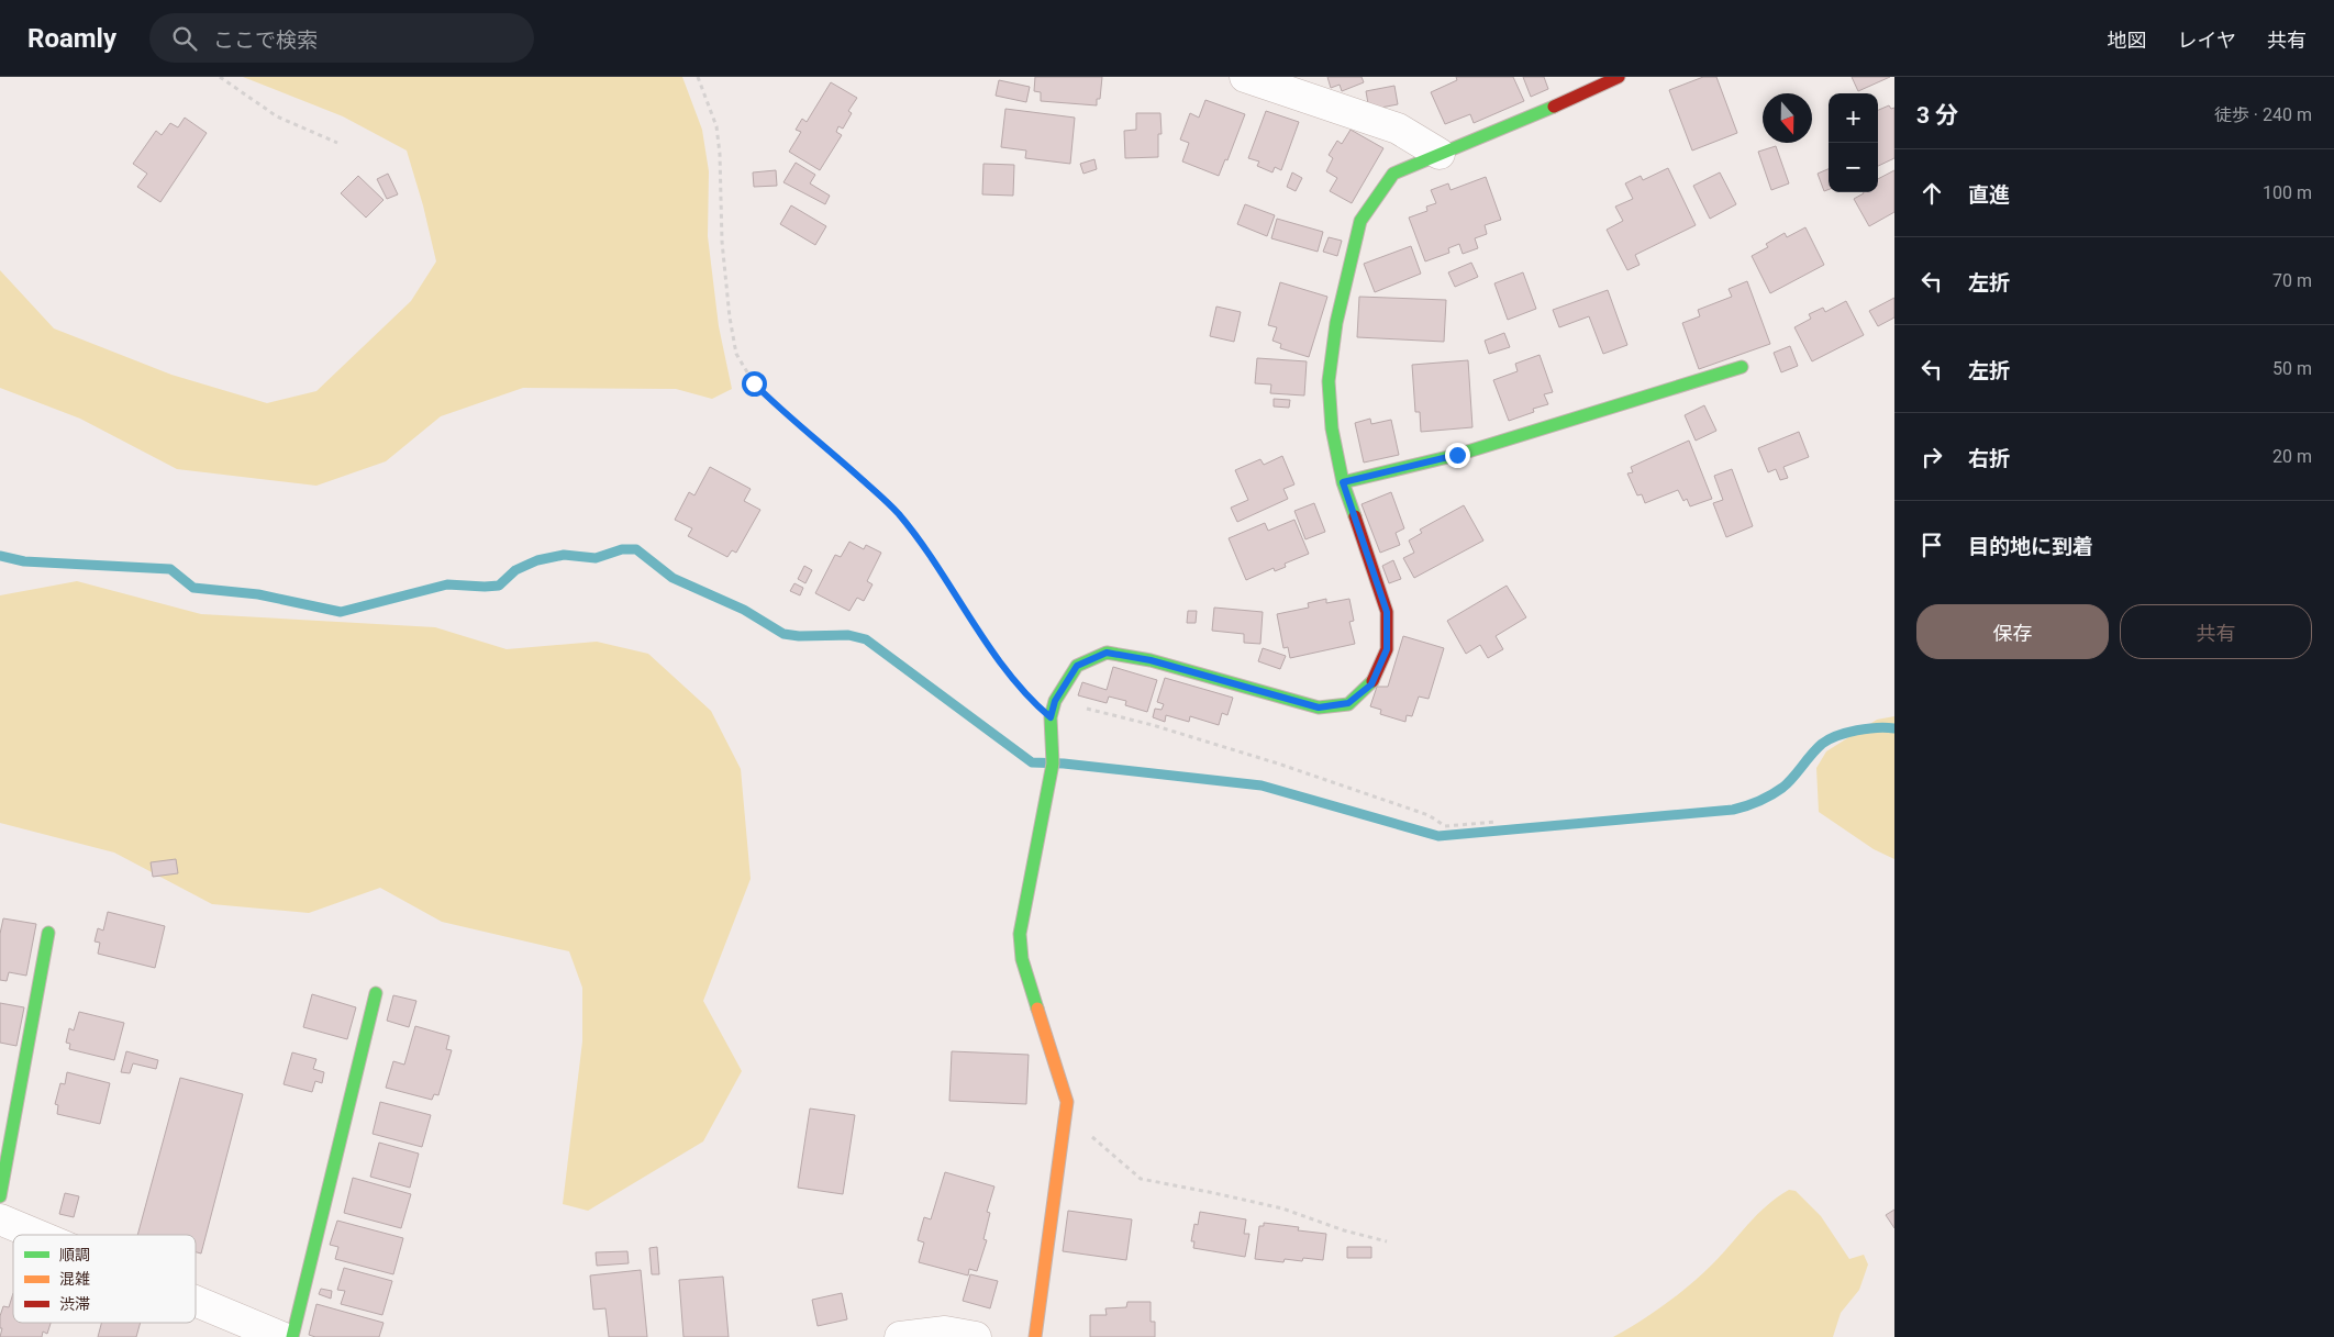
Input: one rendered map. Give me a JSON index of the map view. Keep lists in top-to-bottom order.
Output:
{
  "legend": ["順調", "混雑", "渋滞"],
  "north": "bottom",
  "page": {
    "header": "Roamly",
    "search": "ここで検索",
    "nav": ["地図", "レイヤ", "共有"],
    "heading": ["3 分", "徒歩 · 240 m"],
    "map_buttons": ["+", "−"],
    "list": [
      ["直進", "100 m"],
      ["左折", "70 m"],
      ["左折", "50 m"],
      ["右折", "20 m"],
      "目的地に到着"
    ],
    "buttons": ["保存", "共有"]
  }
}
